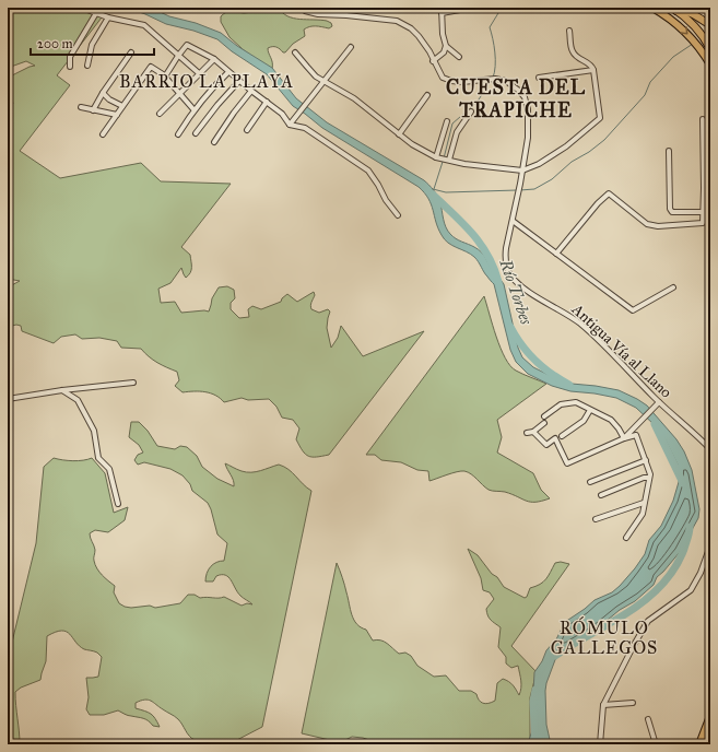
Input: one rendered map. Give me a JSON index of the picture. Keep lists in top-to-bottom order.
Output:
{
  "streets": {
    "street": ["Antigua Vía al Llano"]
  },
  "districts": ["BARRIO LA PLAYA", "CUESTA DEL TRAPICHE", "RÓMULO GALLEGOS"],
  "water": ["Río Torbes"],
  "scale_bar": "200 m"
}
